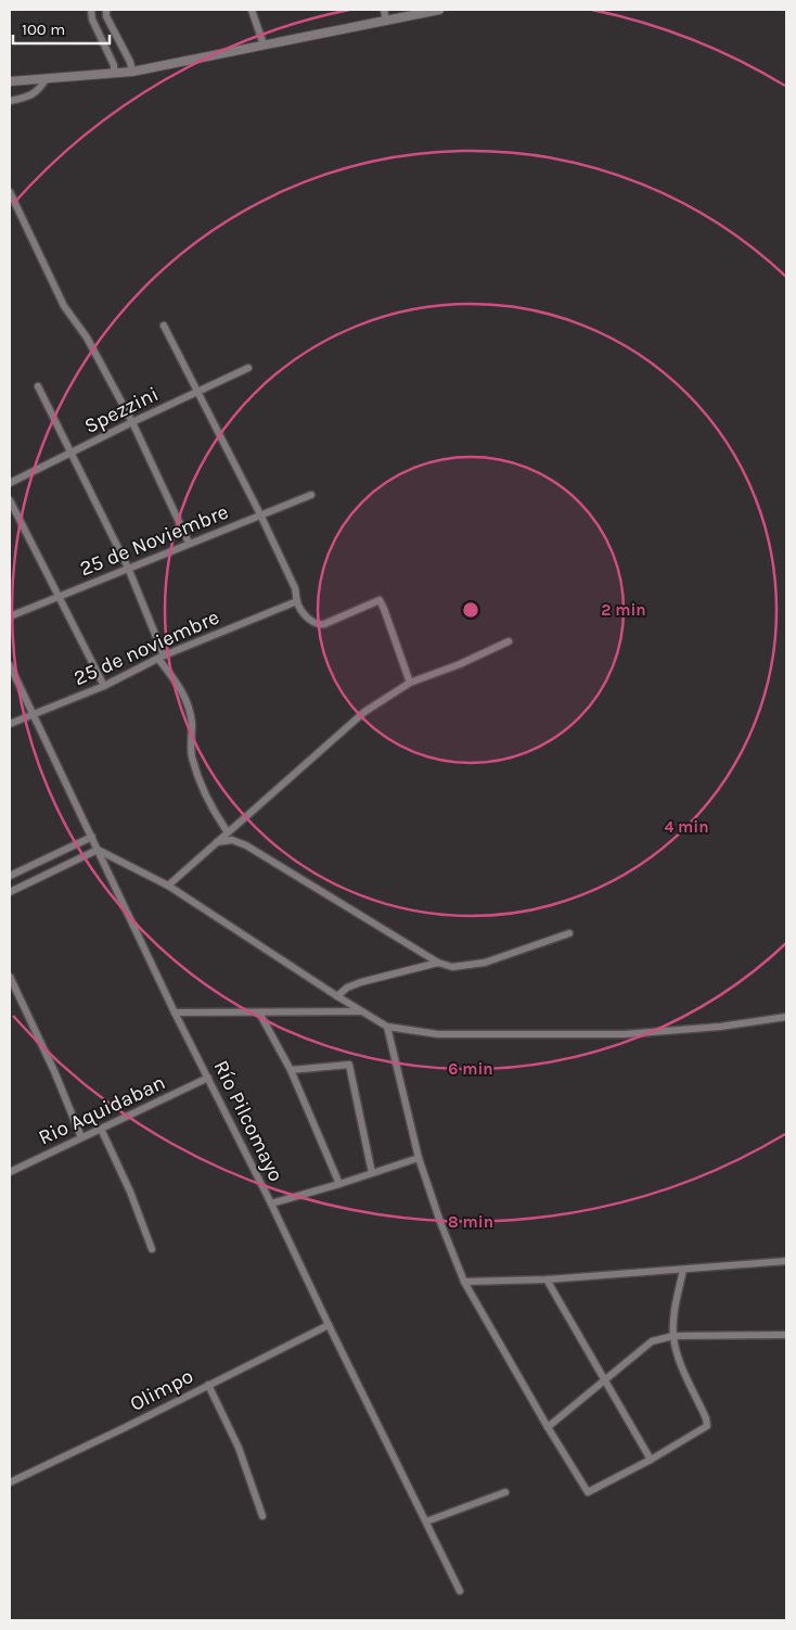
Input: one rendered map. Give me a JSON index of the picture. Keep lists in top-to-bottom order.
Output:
{
  "streets": {
    "street": [
      "Spezzini",
      "25 de Noviembre",
      "25 de noviembre",
      "Rio Aquidaban",
      "Río Pilcomayo",
      "Olimpo"
    ]
  },
  "crossings": [
    ["25 de noviembre", "Río Pilcomayo"],
    ["Rio Aquidaban", "Río Pilcomayo"],
    ["Río Pilcomayo", "Olimpo"]
  ],
  "scale_bar": "100 m",
  "rings": [
    "2 min",
    "4 min",
    "6 min",
    "8 min"
  ]
}
